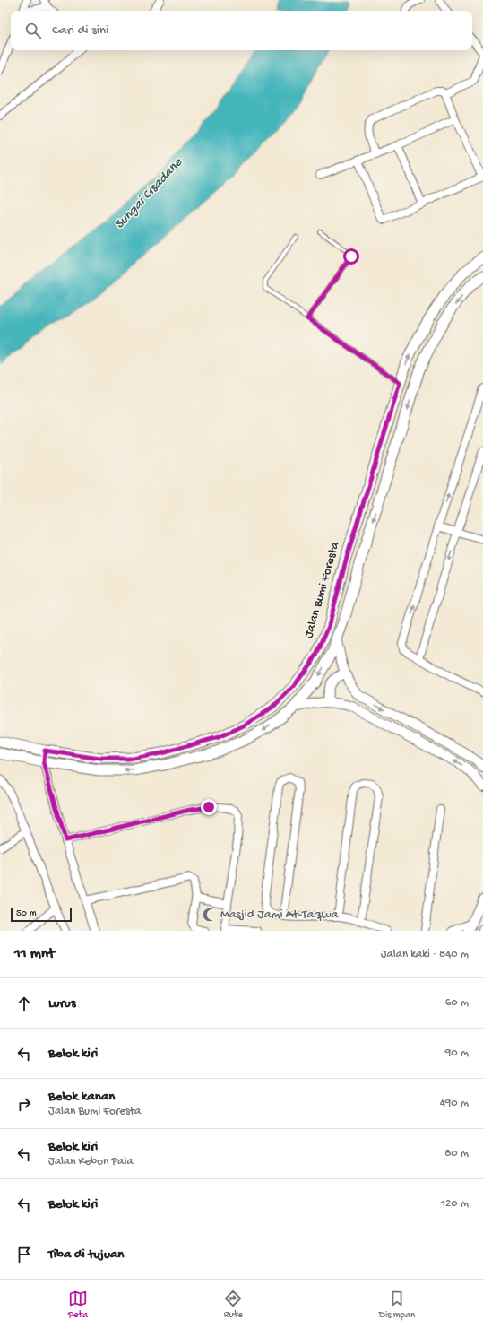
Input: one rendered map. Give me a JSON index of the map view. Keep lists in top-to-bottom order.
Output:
{
  "streets": {
    "main road": ["Jalan Bumi Foresta"]
  },
  "water": ["Sungai Cisadane"],
  "places": {
    "mosque": ["Masjid Jami At-Taqwa"]
  },
  "scale_bar": "50 m",
  "page": {
    "search": "Cari di sini",
    "scale": "50 m",
    "heading": ["11 mnt", "Jalan kaki · 840 m"],
    "list": [
      ["Lurus", "60 m"],
      ["Belok kiri", "90 m"],
      ["Belok kanan", "Jalan Bumi Foresta", "490 m"],
      ["Belok kiri", "Jalan Kebon Pala", "80 m"],
      ["Belok kiri", "120 m"],
      "Tiba di tujuan"
    ],
    "nav": ["Peta", "Rute", "Disimpan"]
  }
}
